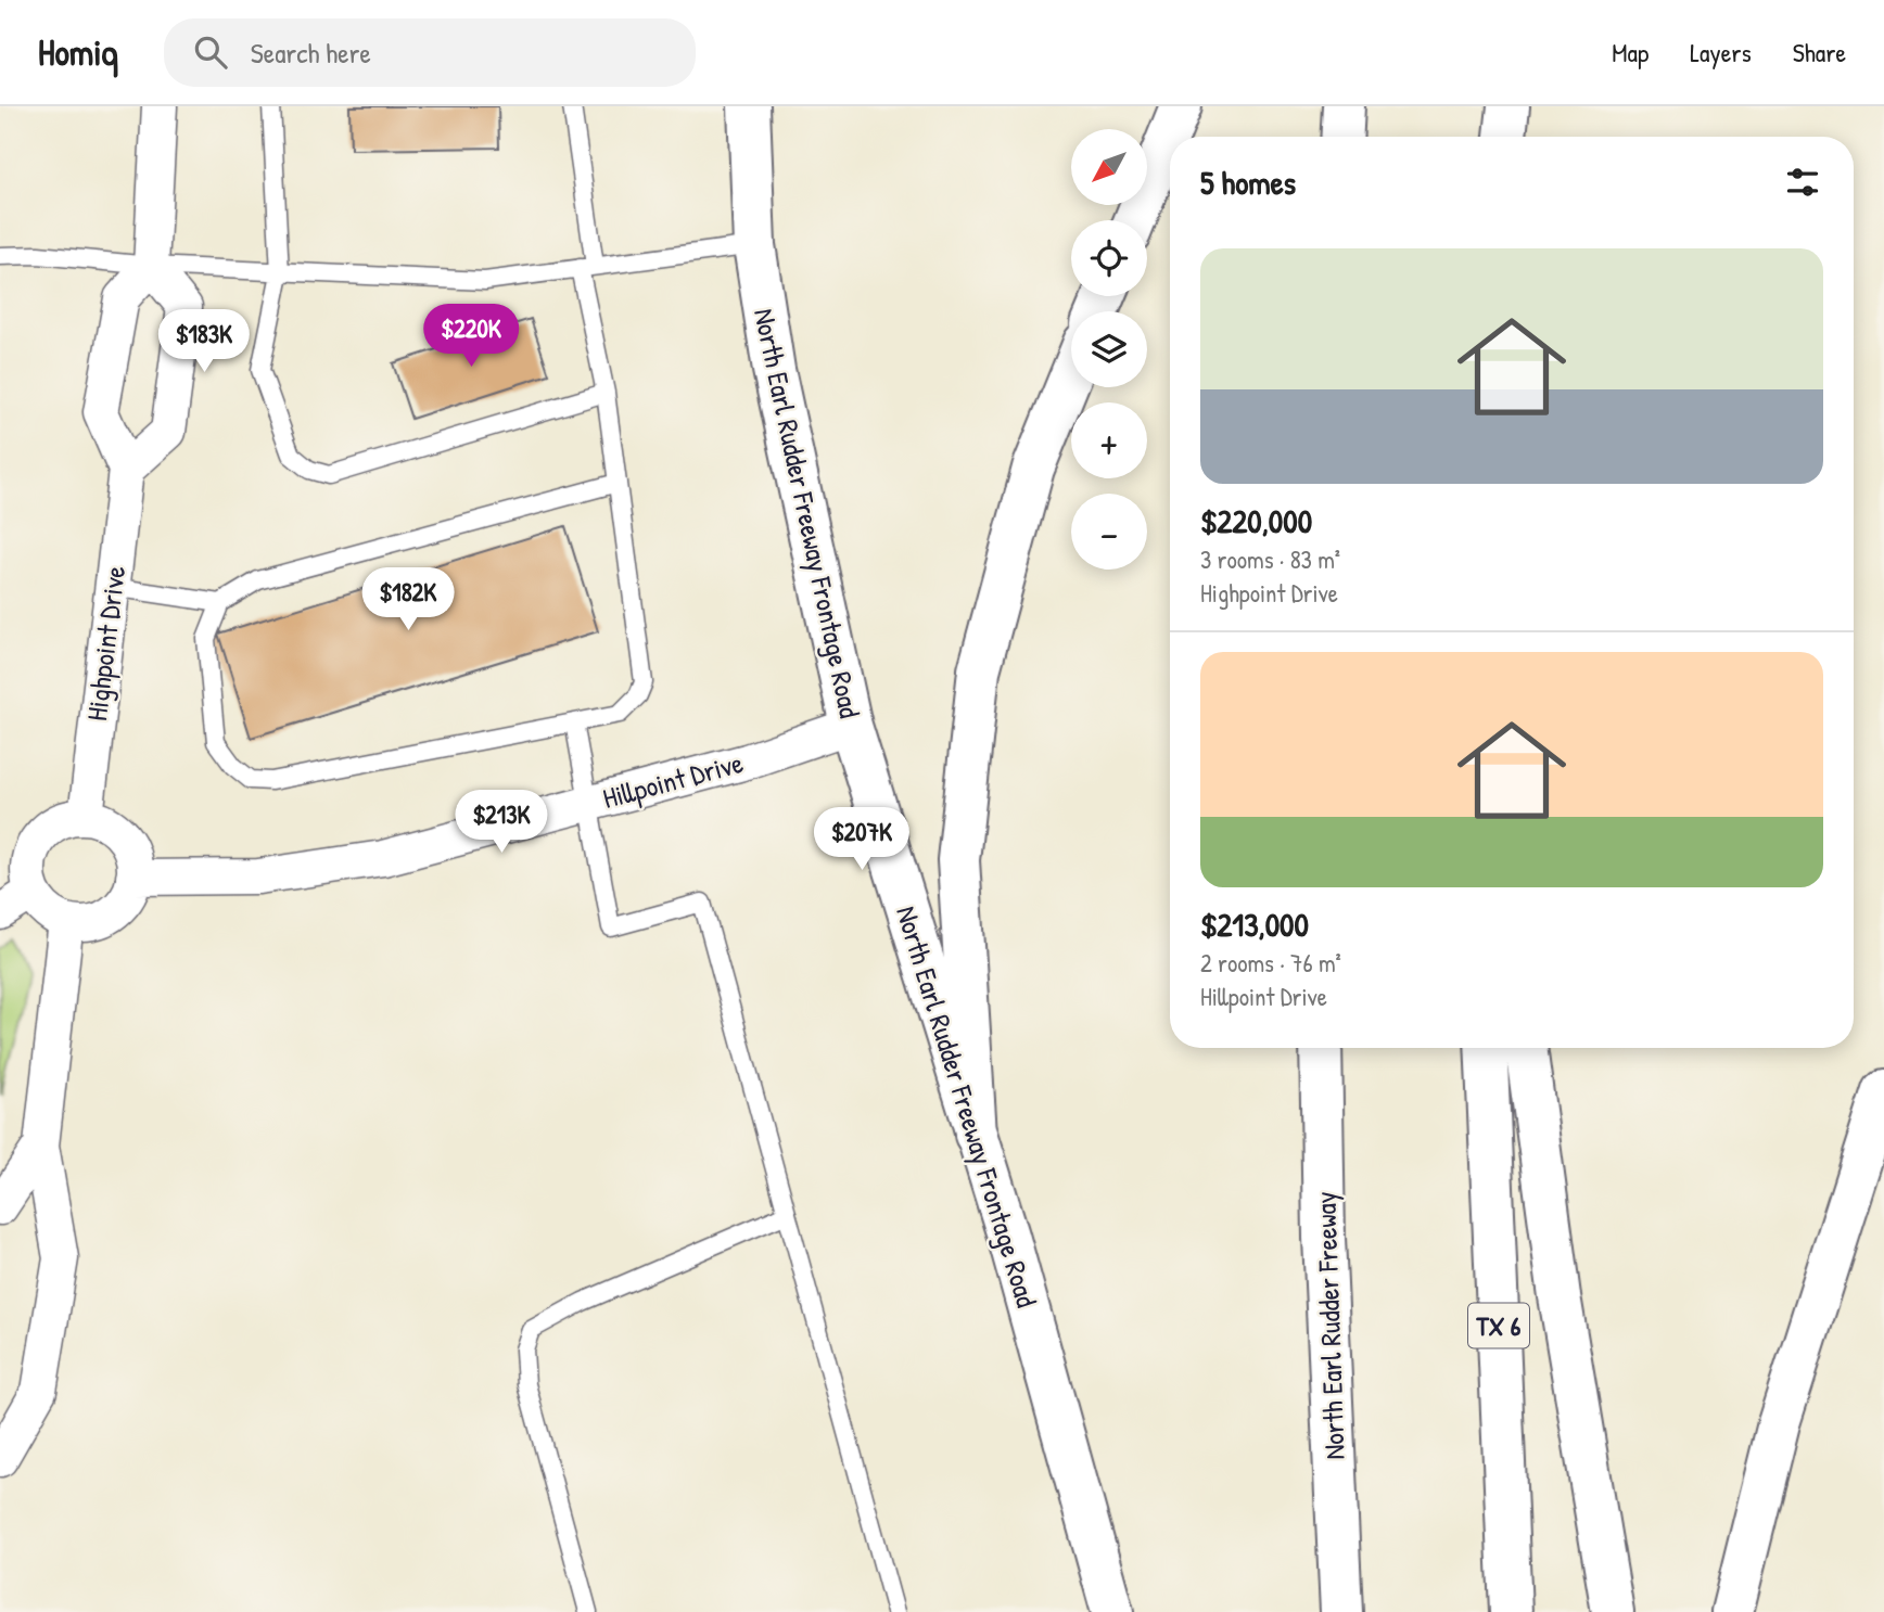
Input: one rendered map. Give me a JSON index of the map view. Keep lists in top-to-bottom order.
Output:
{
  "streets": {
    "main road": ["North Earl Rudder Freeway Frontage Road", "North Earl Rudder Freeway", "TX 6"],
    "street": ["Highpoint Drive", "Hillpoint Drive"]
  },
  "crossings": [
    ["North Earl Rudder Freeway Frontage Road", "Hillpoint Drive"],
    ["Highpoint Drive", "Hillpoint Drive"]
  ],
  "north": "bottom left",
  "page": {
    "header": "Homiq",
    "search": "Search here",
    "nav": ["Map", "Layers", "Share"],
    "map_buttons": ["+", "−"],
    "heading": "5 homes",
    "list": [
      {
        "name": "$220,000",
        "note": "3 rooms · 83 m² · Highpoint Drive"
      },
      {
        "name": "$213,000",
        "note": "2 rooms · 76 m² · Hillpoint Drive"
      }
    ],
    "price": [
      "$220K",
      "$183K",
      "$182K",
      "$213K",
      "$207K"
    ]
  }
}
